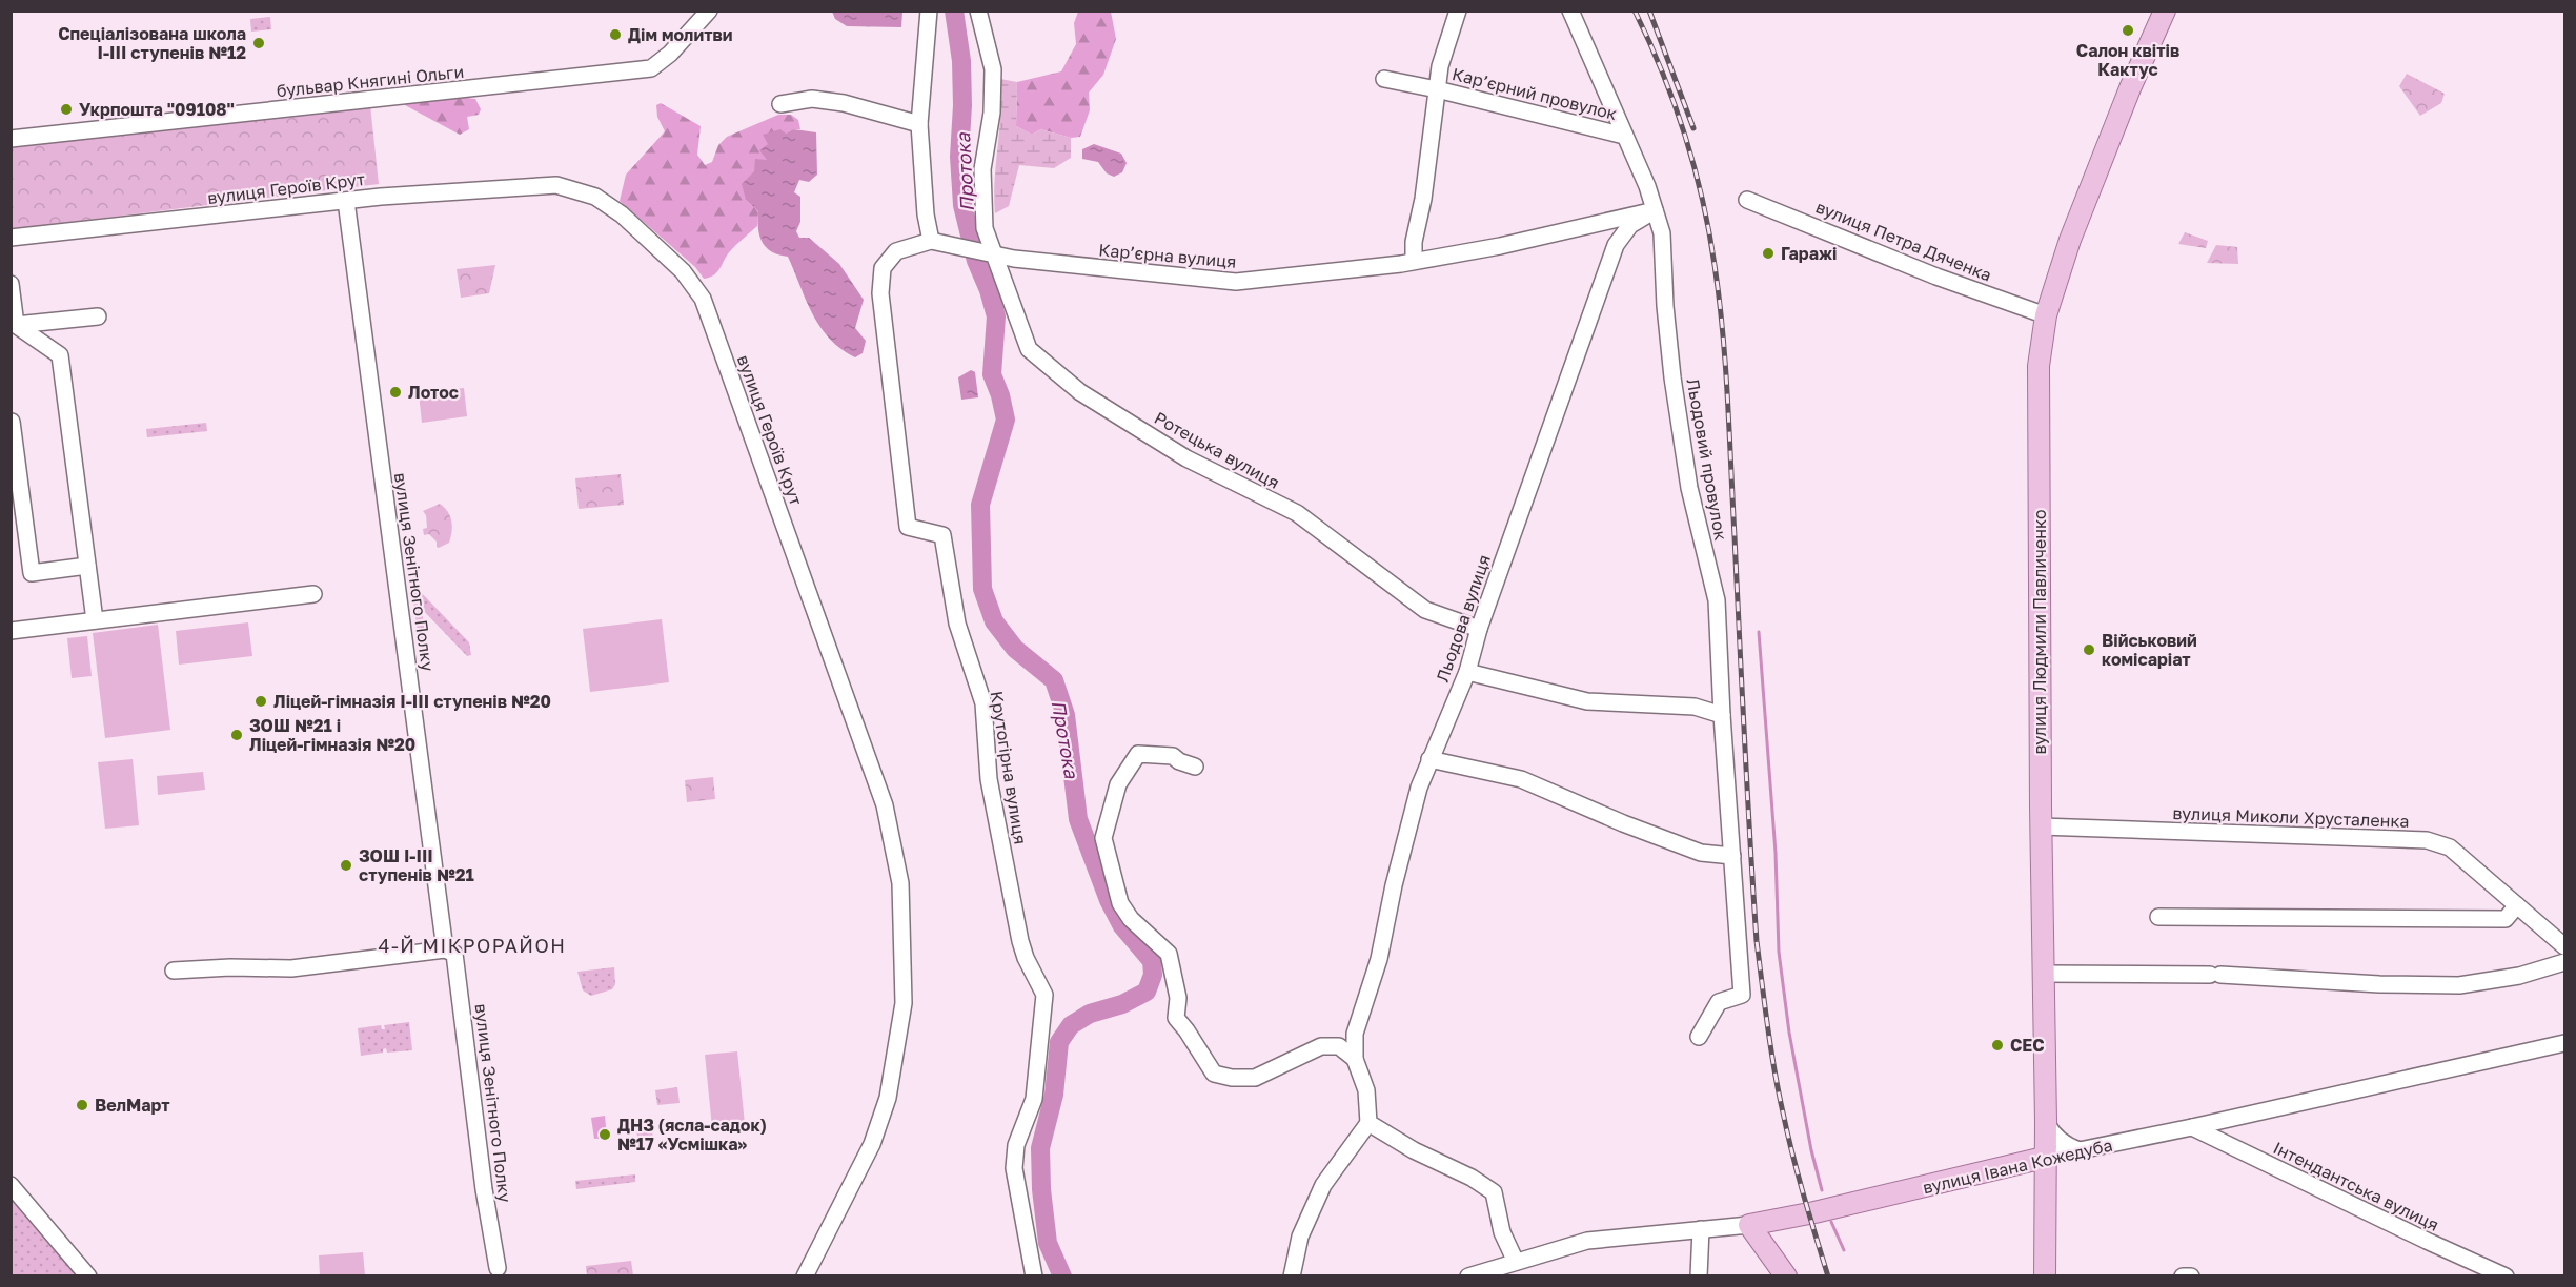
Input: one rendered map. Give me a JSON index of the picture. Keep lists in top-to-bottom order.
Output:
{
  "streets": {
    "main road": ["вулиця Людмили Павличенко", "вулиця Івана Кожедуба"],
    "street": [
      "бульвар Княгині Ольги",
      "Карʼєрний провулок",
      "вулиця Героїв Крут",
      "вулиця Петра Дяченка",
      "Карʼєрна вулиця",
      "Ротецька вулиця",
      "Льодовий провулок",
      "вулиця Зенітного Полку",
      "Льодова вулиця",
      "Крутогірна вулиця",
      "вулиця Миколи Хрусталенка",
      "Інтендантська вулиця"
    ]
  },
  "crossings": [
    ["Карʼєрний провулок", "Карʼєрна вулиця"],
    ["вулиця Героїв Крут", "вулиця Зенітного Полку"],
    ["вулиця Петра Дяченка", "вулиця Людмили Павличенко"],
    ["Карʼєрна вулиця", "Ротецька вулиця"],
    ["Карʼєрна вулиця", "Льодовий провулок"],
    ["Карʼєрна вулиця", "Льодова вулиця"],
    ["Карʼєрна вулиця", "Крутогірна вулиця"],
    ["Ротецька вулиця", "Льодова вулиця"],
    ["Льодовий провулок", "Льодова вулиця"],
    ["вулиця Людмили Павличенко", "вулиця Миколи Хрусталенка"],
    ["вулиця Людмили Павличенко", "вулиця Івана Кожедуба"],
    ["вулиця Івана Кожедуба", "Інтендантська вулиця"]
  ],
  "districts": ["4-Й МІКРОРАЙОН"],
  "water": ["Протока"],
  "places": [
    "Салон квітів Кактус",
    "Дім молитви",
    "Спеціалізована школа І-ІІІ ступенів №12",
    "Укрпошта \"09108\"",
    "Гаражі",
    "Лотос",
    "Військовий комісаріат",
    "Ліцей-гімназія I-III ступенів №20",
    "ЗОШ №21 і Ліцей-гімназія №20",
    "ЗОШ І-ІІІ ступенів №21",
    "СЕС",
    "ВелМарт",
    "ДНЗ (ясла-садок) №17 «Усмішка»"
  ]
}
